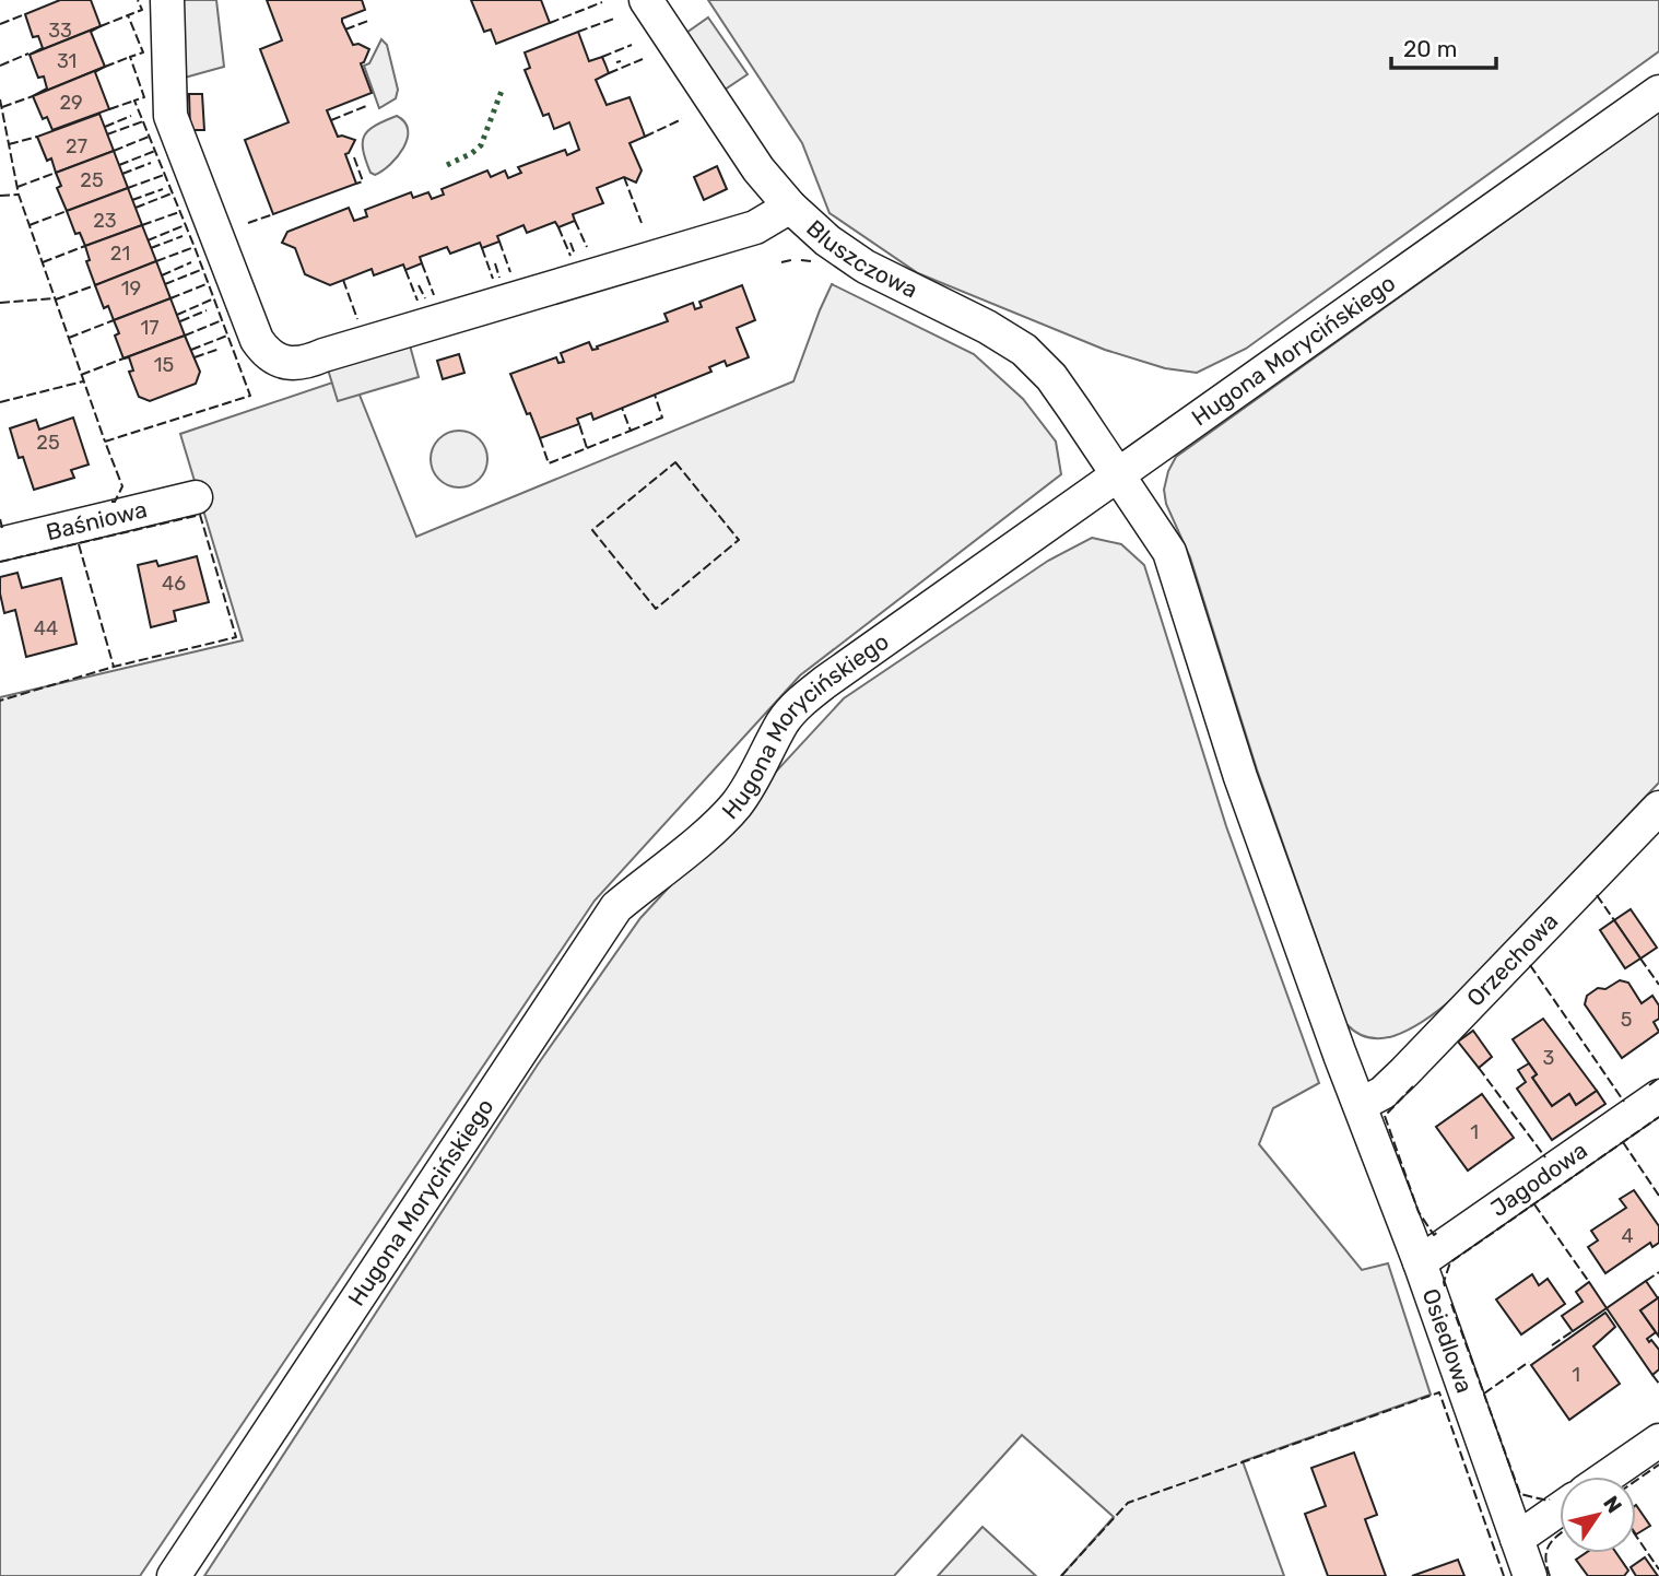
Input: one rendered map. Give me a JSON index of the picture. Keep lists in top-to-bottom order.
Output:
{
  "streets": {
    "street": [
      "Bluszczowa",
      "Hugona Morycińskiego",
      "Baśniowa",
      "Orzechowa",
      "Jagodowa",
      "Osiedlowa"
    ]
  },
  "crossings": [
    ["Bluszczowa", "Hugona Morycińskiego"],
    ["Bluszczowa", "Orzechowa"],
    ["Bluszczowa", "Osiedlowa"],
    ["Orzechowa", "Osiedlowa"],
    ["Jagodowa", "Osiedlowa"]
  ],
  "house_numbers": [
    "33",
    "31",
    "29",
    "27",
    "25",
    "23",
    "21",
    "19",
    "17",
    "15",
    "25",
    "46",
    "44",
    "5",
    "3",
    "1",
    "4",
    "1"
  ],
  "scale_bar": "20 m",
  "north": "top right"
}
